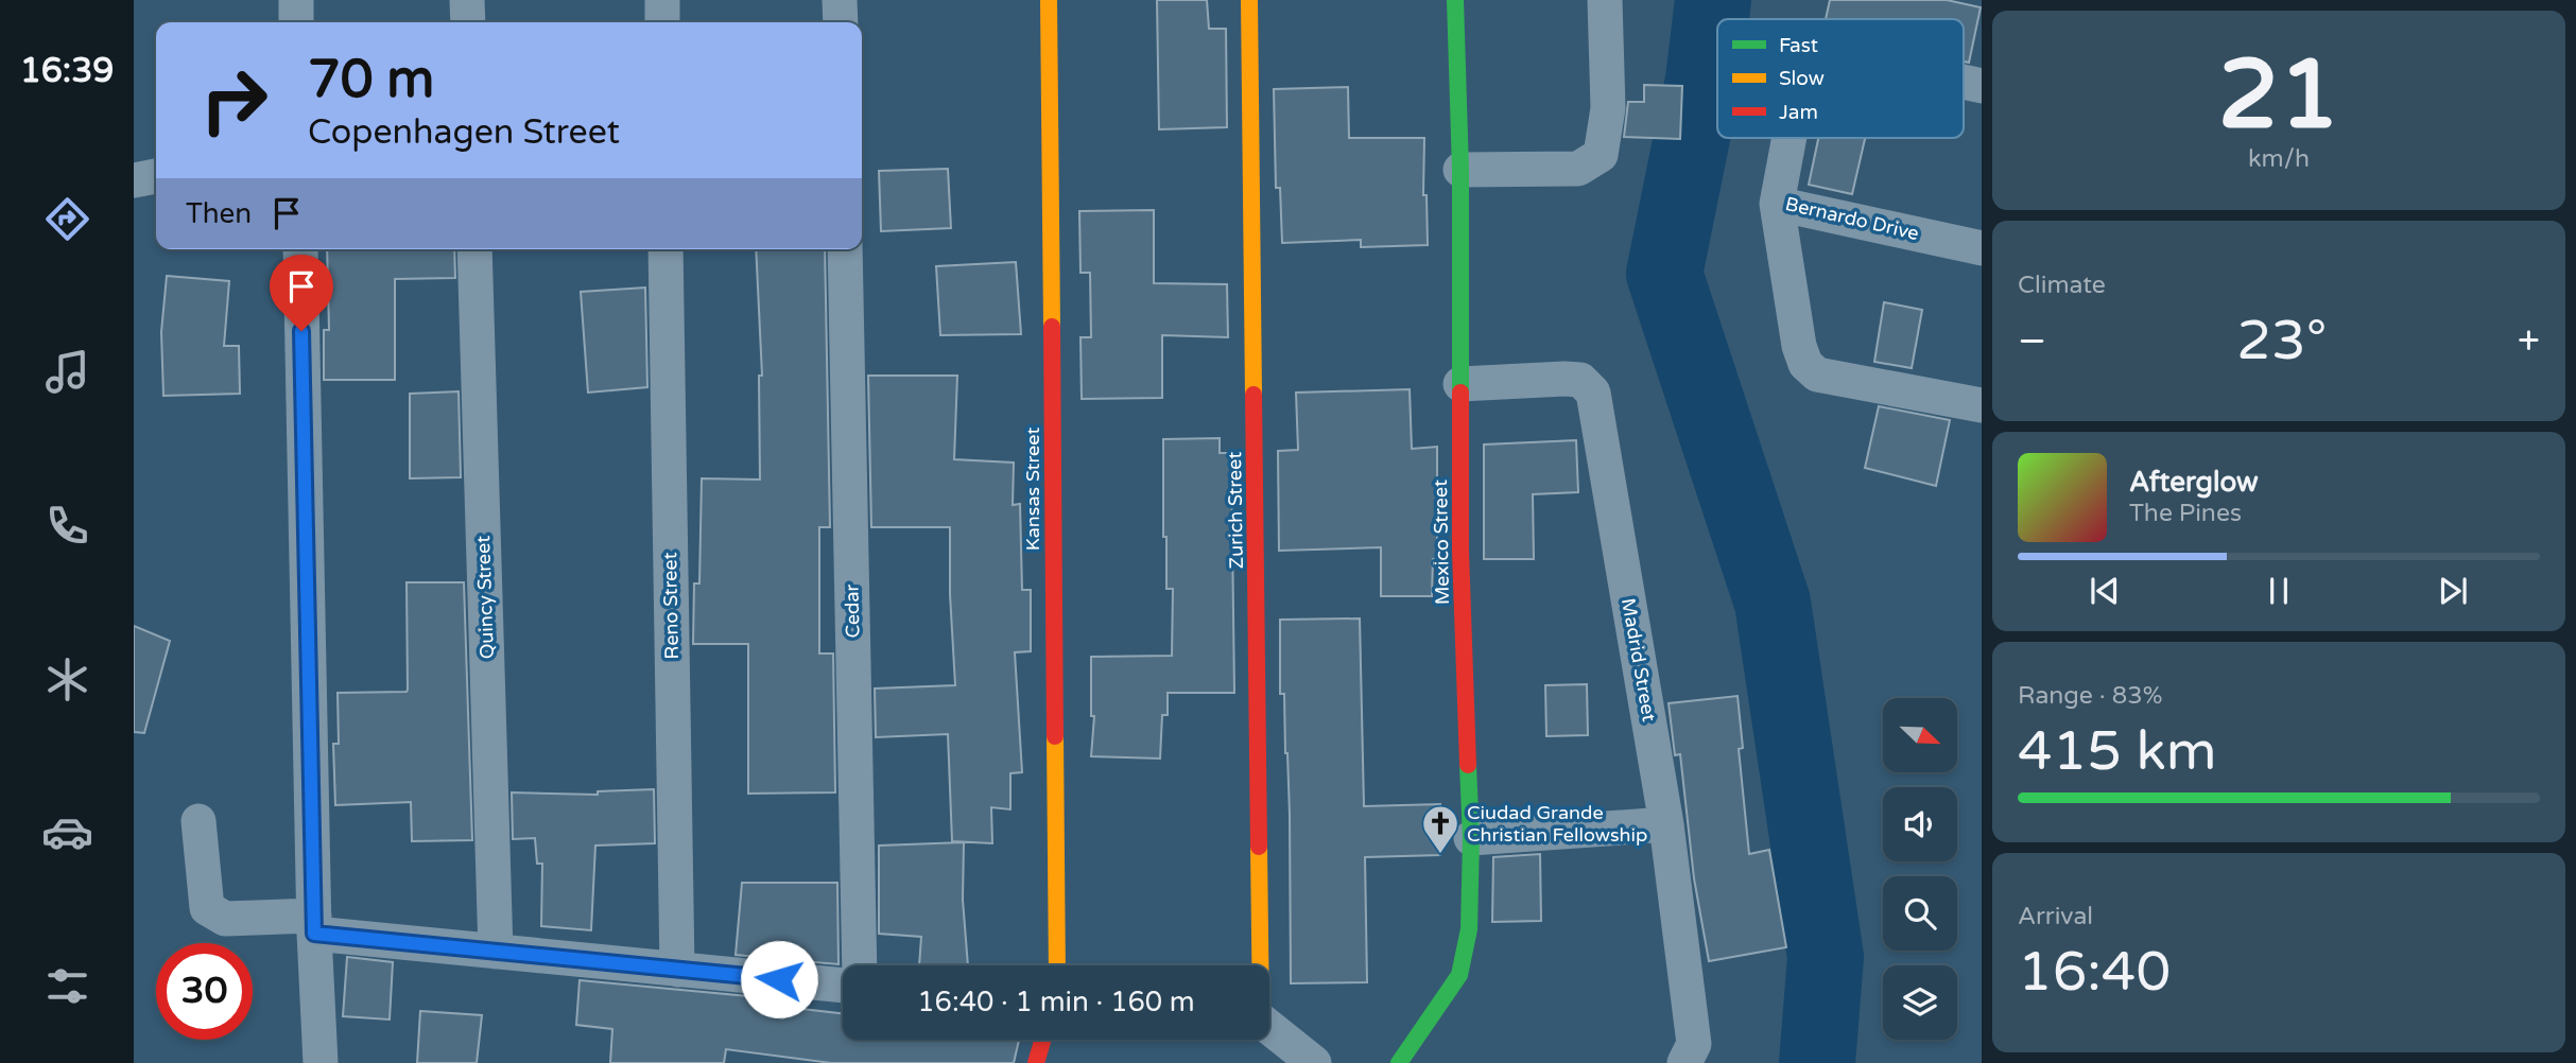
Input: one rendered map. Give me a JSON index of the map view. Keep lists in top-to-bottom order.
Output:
{
  "streets": {
    "street": [
      "Bernardo Drive",
      "Kansas Street",
      "Zurich Street",
      "Mexico Street",
      "Quincy Street",
      "Reno Street",
      "Cedar",
      "Madrid Street"
    ]
  },
  "crossings": [
    ["Mexico Street", "Madrid Street"]
  ],
  "places": {
    "church": ["Ciudad Grande Christian Fellowship"]
  },
  "legend": ["Fast", "Slow", "Jam"],
  "north": "bottom right",
  "page": {
    "tabs": "16:39",
    "tile": [
      ["21", "km/h"],
      "Climate",
      ["Range · 83%", "415 km"],
      ["Arrival", "16:40"]
    ],
    "turn": ["70 m", "Copenhagen Street"],
    "then": "Then",
    "heat": ["−", "23°", "+"],
    "song": ["Afterglow", "The Pines"],
    "limit": "30",
    "trip": "16:40 · 1 min · 160 m"
  }
}
